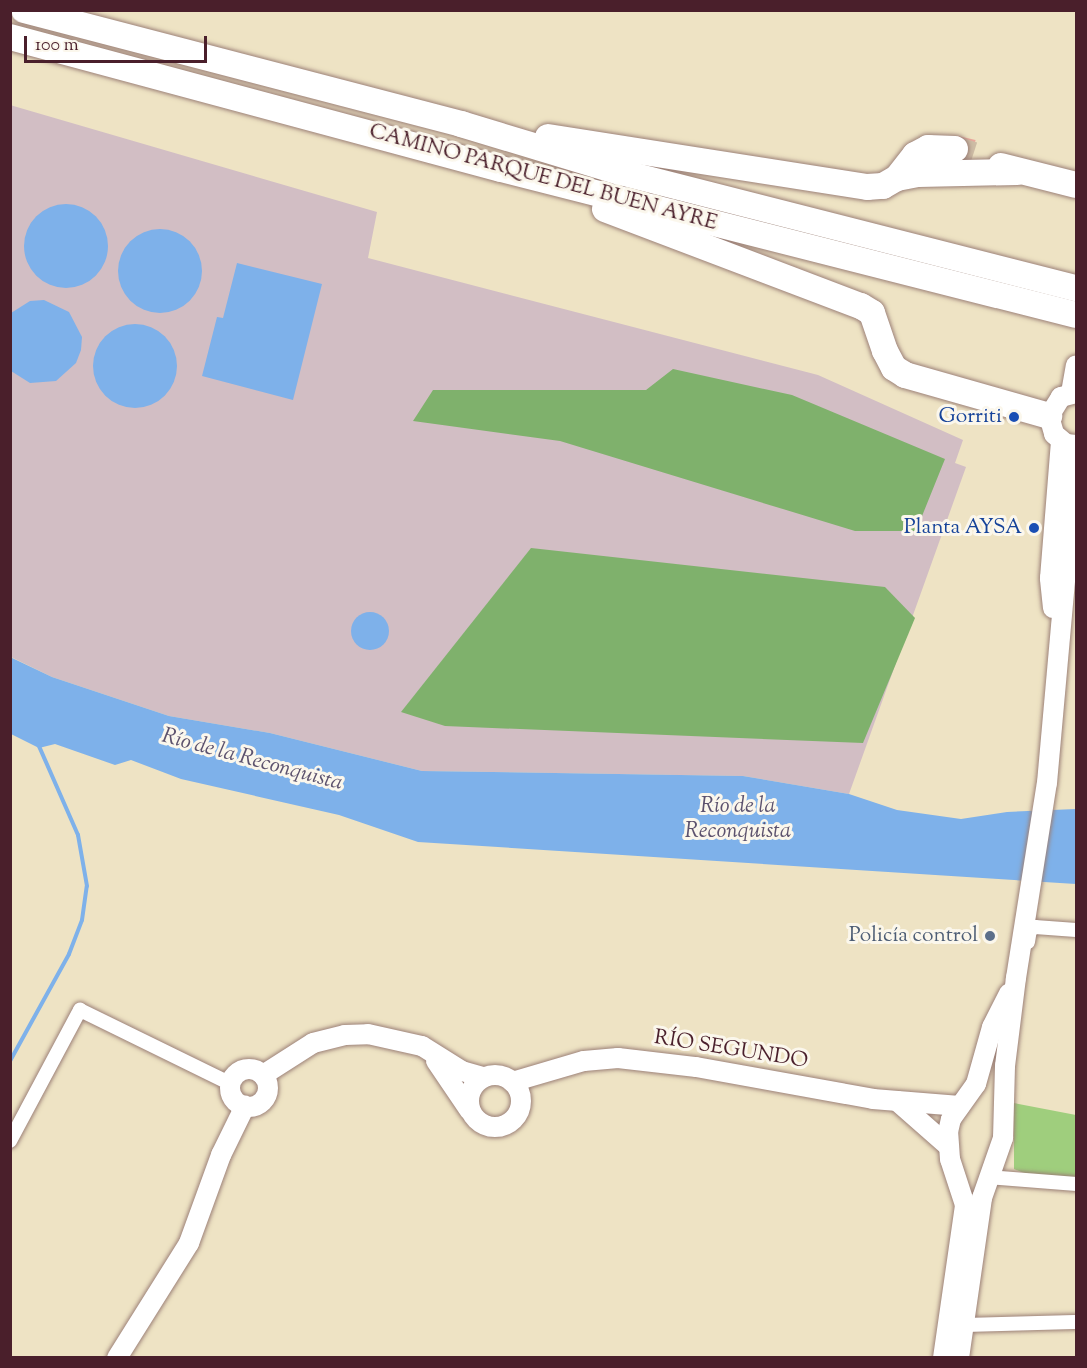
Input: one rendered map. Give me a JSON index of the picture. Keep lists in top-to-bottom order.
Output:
{
  "streets": {
    "highway": ["CAMINO PARQUE DEL BUEN AYRE"],
    "main road": ["RÍO SEGUNDO"]
  },
  "water": ["Río de la Reconquista"],
  "places": ["Gorriti", "Planta AYSA", "Policía control"],
  "scale_bar": "100 m"
}
